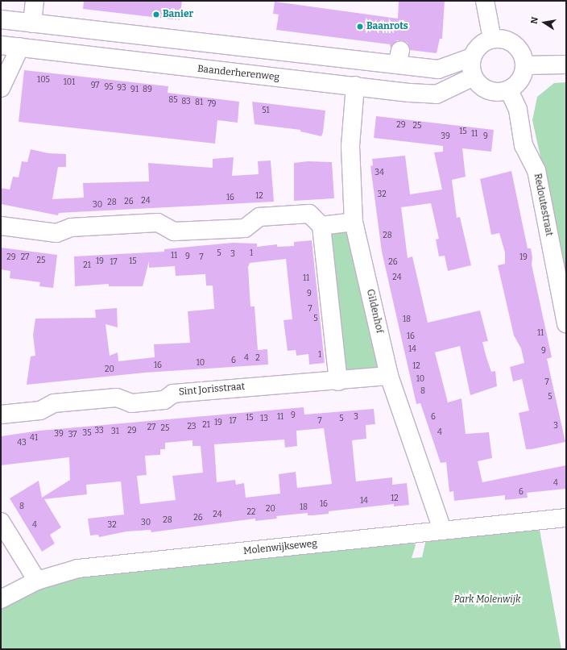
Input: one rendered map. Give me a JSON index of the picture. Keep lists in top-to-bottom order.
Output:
{
  "streets": {
    "street": [
      "Baanderherenweg",
      "Redoutestraat",
      "Gildenhof",
      "Sint Jorisstraat",
      "Molenwijkseweg"
    ]
  },
  "crossings": [
    ["Baanderherenweg", "Redoutestraat"],
    ["Baanderherenweg", "Gildenhof"],
    ["Gildenhof", "Sint Jorisstraat"],
    ["Gildenhof", "Molenwijkseweg"]
  ],
  "parks": ["Park Molenwijk"],
  "places": ["Banier", "Baanrots"],
  "house_numbers": [
    "105",
    "101",
    "97",
    "95",
    "93",
    "91",
    "89",
    "85",
    "83",
    "81",
    "79",
    "51",
    "29",
    "25",
    "15",
    "11",
    "39",
    "9",
    "34",
    "32",
    "12",
    "16",
    "24",
    "26",
    "28",
    "30",
    "28",
    "5",
    "1",
    "3",
    "11",
    "9",
    "29",
    "27",
    "7",
    "19",
    "25",
    "19",
    "15",
    "17",
    "26",
    "21",
    "24",
    "11",
    "9",
    "7",
    "5",
    "18",
    "11",
    "16",
    "14",
    "9",
    "1",
    "4",
    "2",
    "6",
    "10",
    "16",
    "12",
    "20",
    "10",
    "7",
    "8",
    "5",
    "9",
    "11",
    "3",
    "6",
    "15",
    "13",
    "5",
    "17",
    "7",
    "19",
    "21",
    "3",
    "23",
    "27",
    "25",
    "33",
    "29",
    "31",
    "4",
    "35",
    "39",
    "37",
    "41",
    "43",
    "4",
    "6",
    "12",
    "14",
    "16",
    "8",
    "18",
    "20",
    "22",
    "24",
    "26",
    "28",
    "30",
    "4",
    "32"
  ],
  "north": "left"
}
